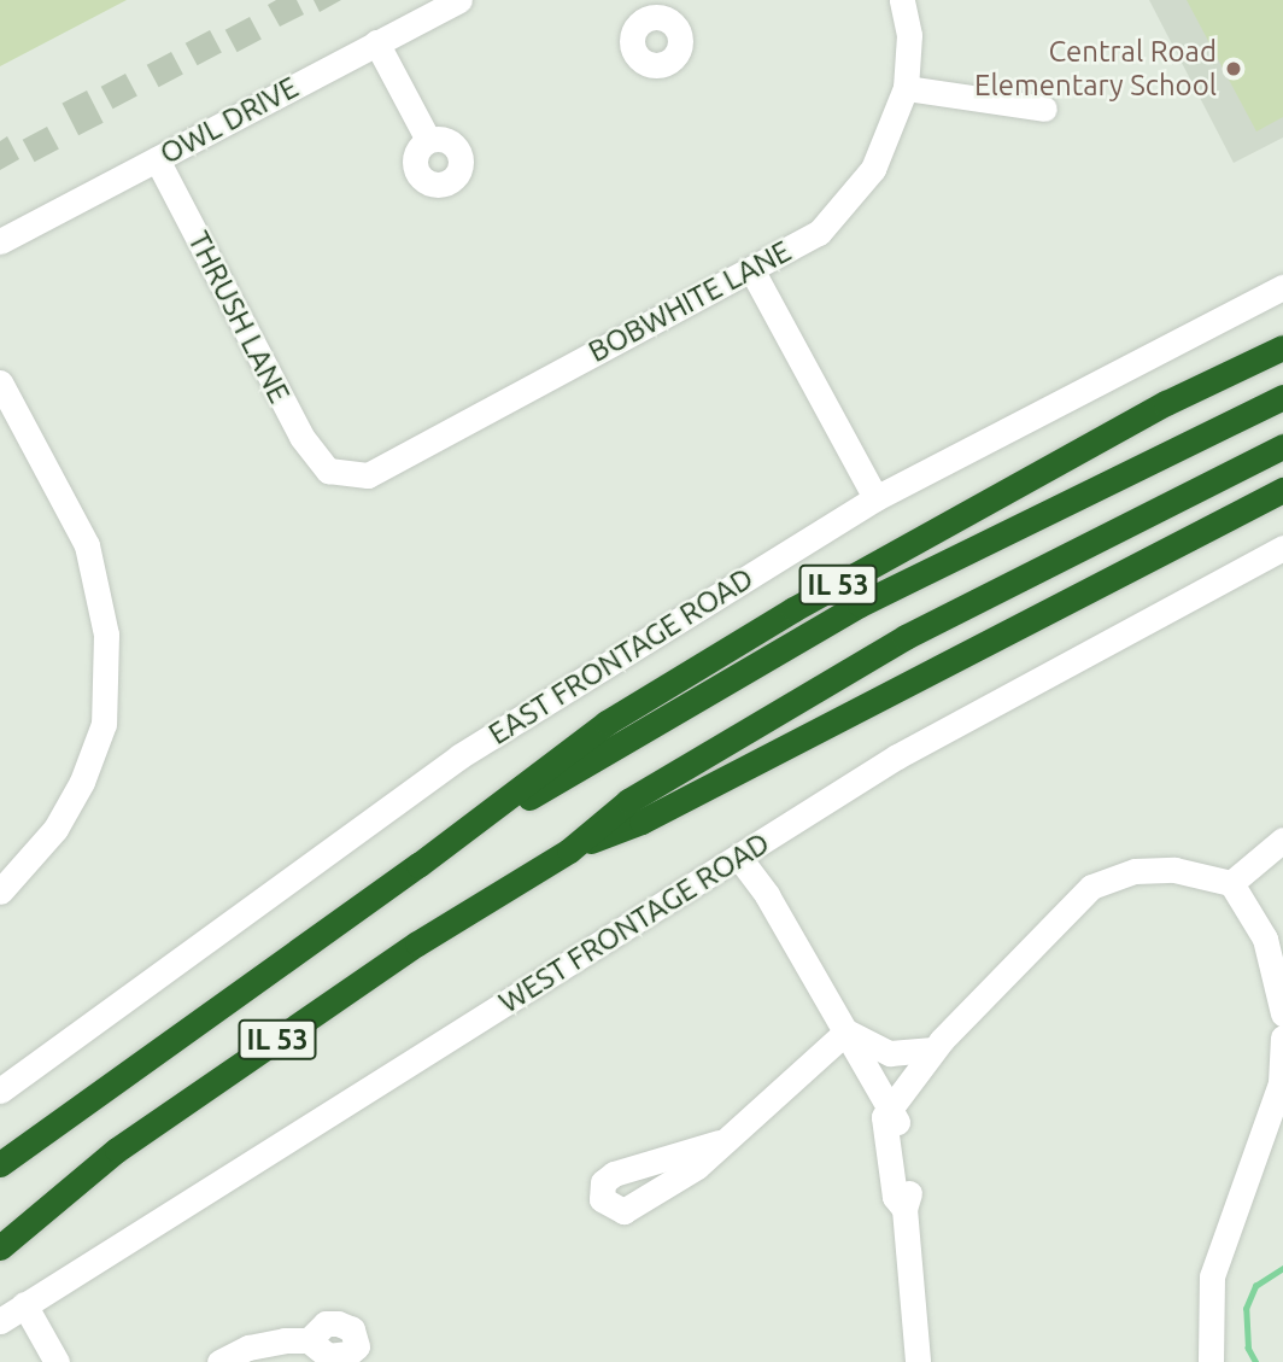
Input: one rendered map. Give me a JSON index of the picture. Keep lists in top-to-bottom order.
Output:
{
  "streets": {
    "highway": ["IL 53"],
    "street": [
      "OWL DRIVE",
      "BOBWHITE LANE",
      "THRUSH LANE",
      "EAST FRONTAGE ROAD",
      "WEST FRONTAGE ROAD"
    ]
  },
  "crossings": [
    ["OWL DRIVE", "THRUSH LANE"],
    ["BOBWHITE LANE", "THRUSH LANE"]
  ],
  "places": ["Central Road Elementary School"]
}
